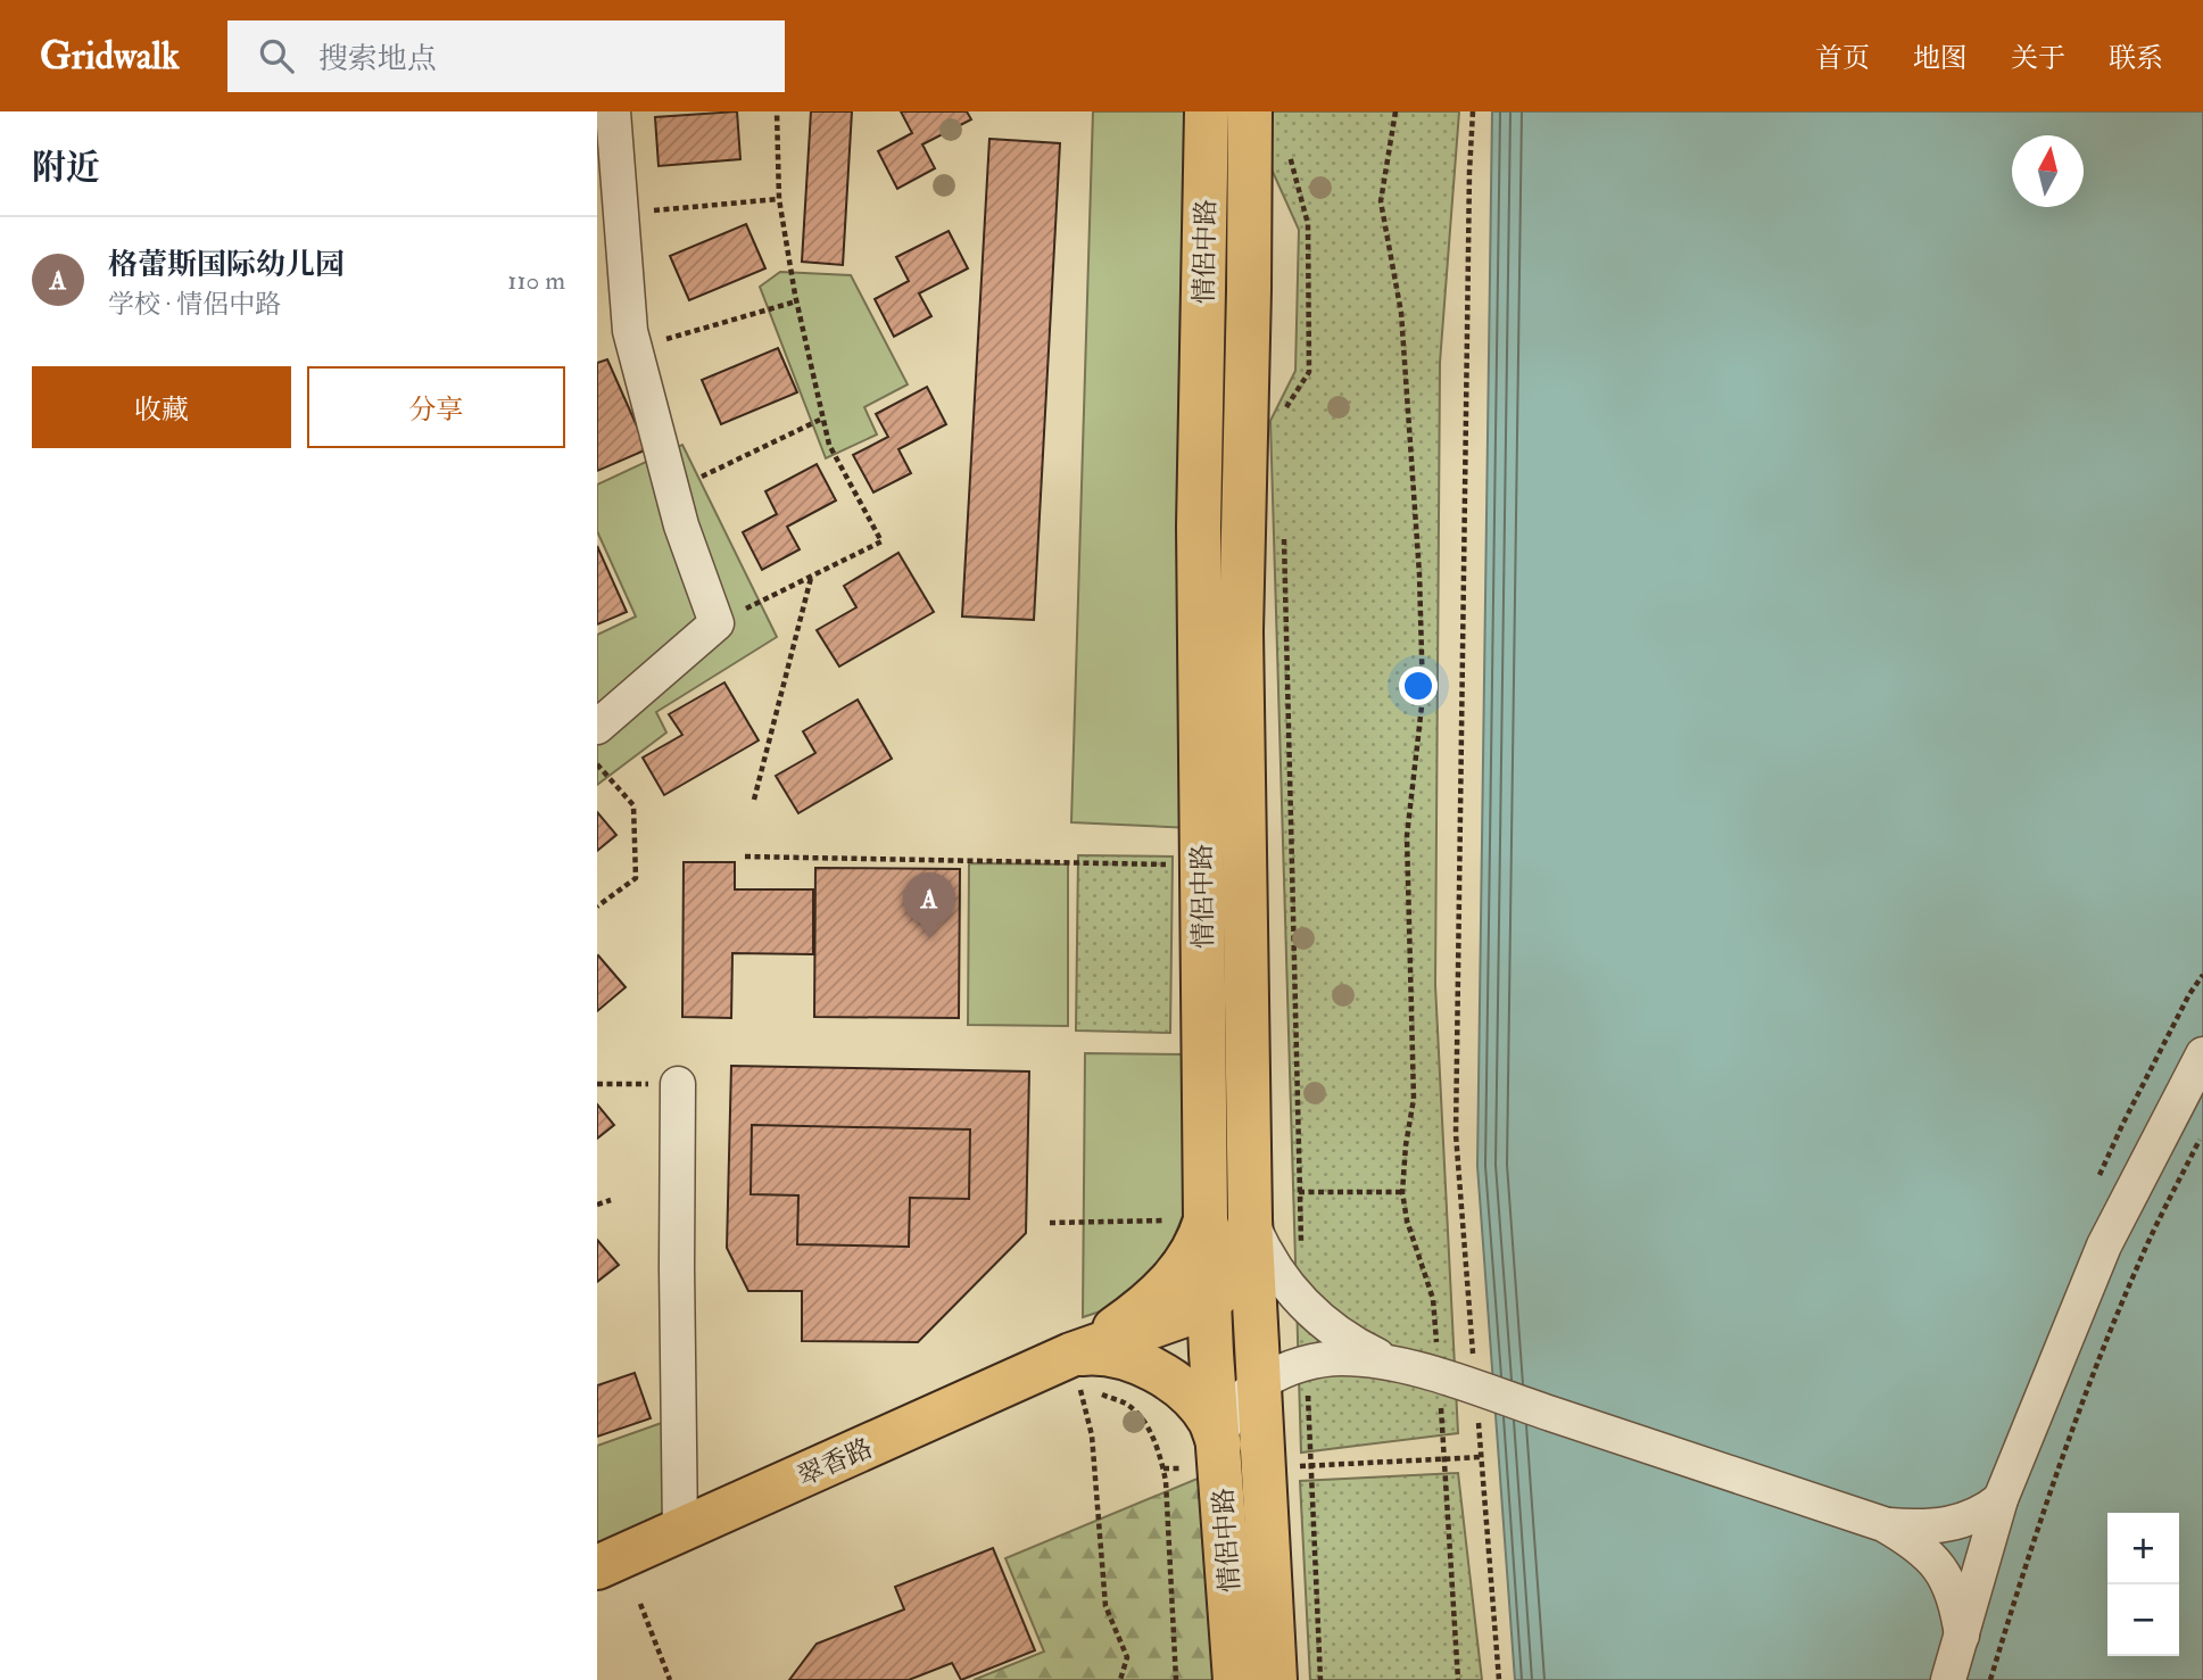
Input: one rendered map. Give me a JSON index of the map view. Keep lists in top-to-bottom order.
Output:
{
  "streets": {
    "main road": ["情侶中路", "翠香路"]
  },
  "north": "top",
  "page": {
    "header": "Gridwalk",
    "search": "搜索地点",
    "nav": [
      "首页",
      "地图",
      "关于",
      "联系"
    ],
    "heading": "附近",
    "list": [
      {
        "mark": "A",
        "name": "格蕾斯国际幼儿园",
        "note": "学校 · 情侶中路",
        "value": "110 m"
      }
    ],
    "buttons": ["收藏", "分享"],
    "pins": "A",
    "map_buttons": ["+", "−"]
  }
}
